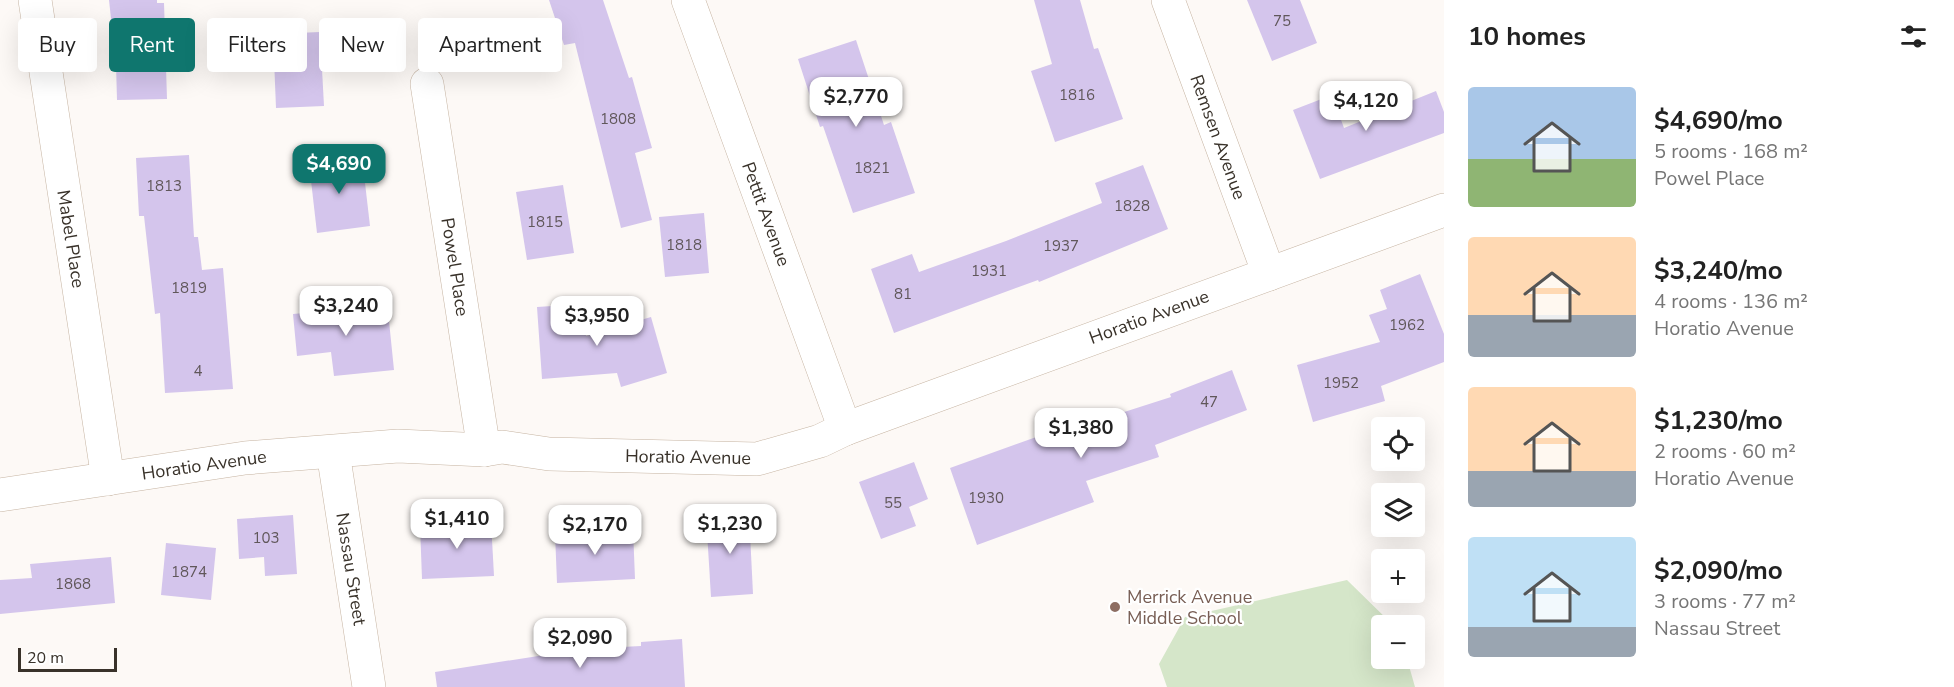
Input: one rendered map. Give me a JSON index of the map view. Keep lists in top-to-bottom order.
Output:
{
  "streets": {
    "street": [
      "Remsen Avenue",
      "Pettit Avenue",
      "Mabel Place",
      "Powel Place",
      "Horatio Avenue",
      "Nassau Street"
    ]
  },
  "crossings": [
    ["Remsen Avenue", "Horatio Avenue"],
    ["Pettit Avenue", "Horatio Avenue"],
    ["Mabel Place", "Horatio Avenue"],
    ["Powel Place", "Horatio Avenue"],
    ["Horatio Avenue", "Nassau Street"]
  ],
  "places": ["Merrick Avenue Middle School"],
  "house_numbers": [
    "75",
    "1816",
    "1808",
    "1821",
    "1813",
    "1828",
    "1815",
    "1818",
    "1937",
    "1931",
    "1819",
    "81",
    "1962",
    "4",
    "1952",
    "47",
    "1930",
    "55",
    "103",
    "1874",
    "1868"
  ],
  "scale_bar": "20 m",
  "page": {
    "heading": "10 homes",
    "chip": [
      "Buy",
      "Rent",
      "Filters",
      "New",
      "Apartment"
    ],
    "list": [
      {
        "name": "$4,690/mo",
        "note": "5 rooms · 168 m² · Powel Place"
      },
      {
        "name": "$3,240/mo",
        "note": "4 rooms · 136 m² · Horatio Avenue"
      },
      {
        "name": "$1,230/mo",
        "note": "2 rooms · 60 m² · Horatio Avenue"
      },
      {
        "name": "$2,090/mo",
        "note": "3 rooms · 77 m² · Nassau Street"
      }
    ],
    "price": [
      "$2,770",
      "$4,120",
      "$4,690",
      "$3,240",
      "$3,950",
      "$1,380",
      "$1,410",
      "$1,230",
      "$2,170",
      "$2,090"
    ],
    "map_buttons": ["+", "−"],
    "scale": "20 m"
  }
}
